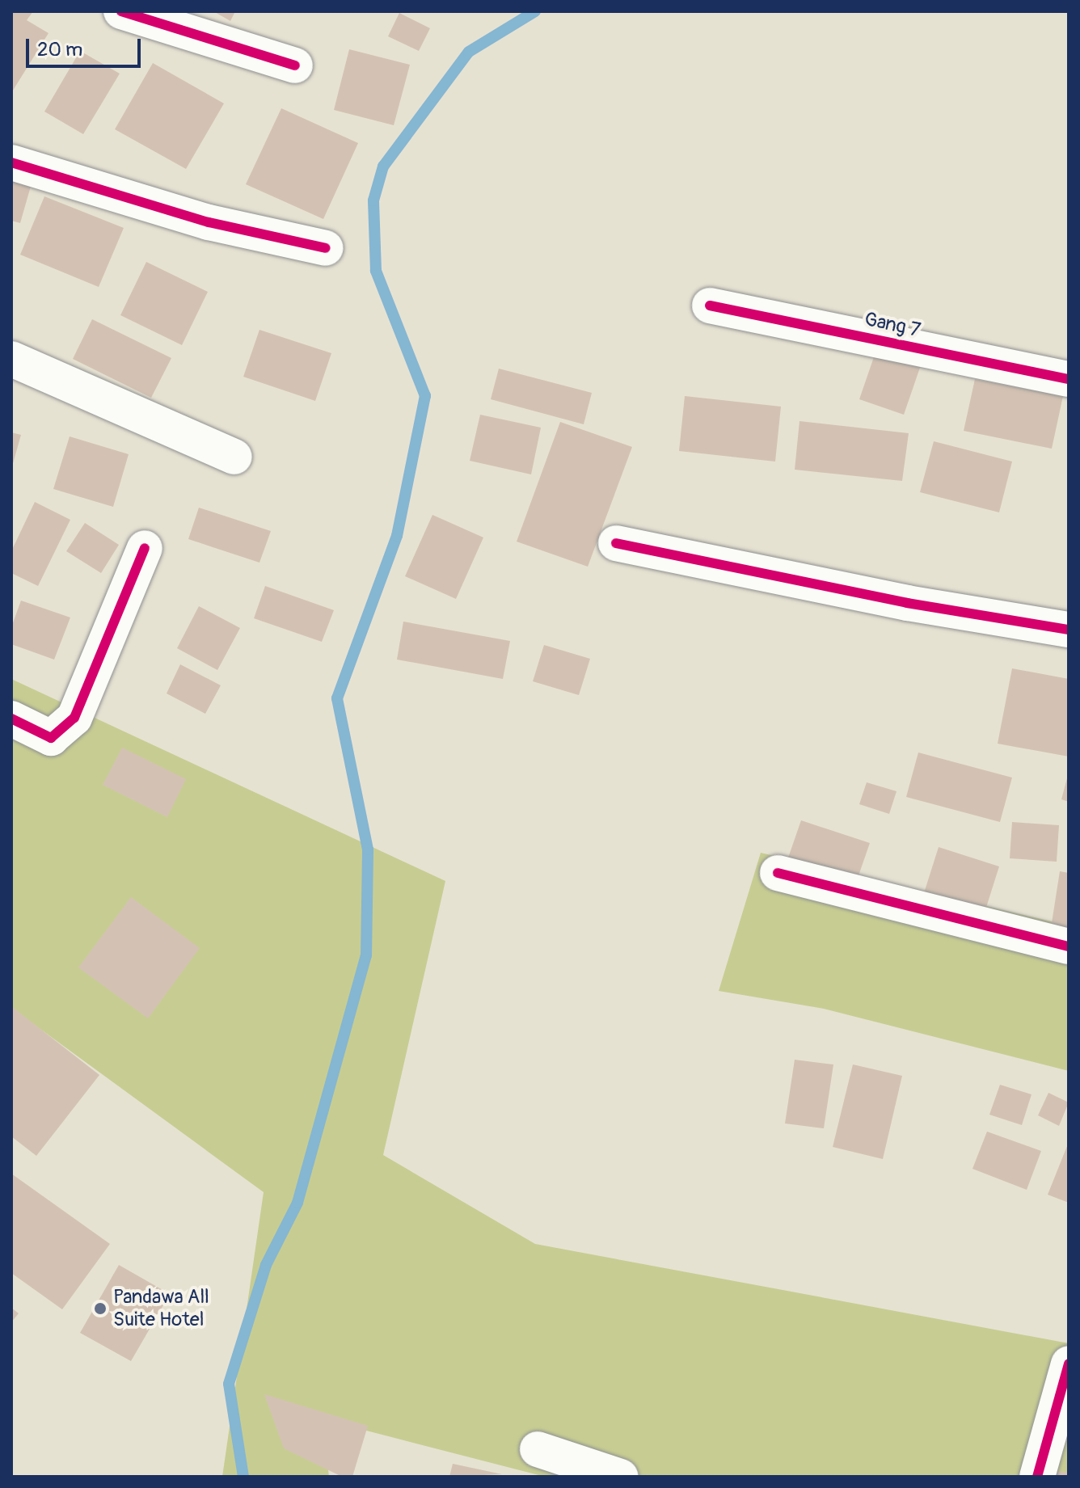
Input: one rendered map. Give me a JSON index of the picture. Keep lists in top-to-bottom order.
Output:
{
  "streets": {
    "street": ["Gang 7"]
  },
  "places": ["Pandawa All Suite Hotel"],
  "scale_bar": "20 m"
}
